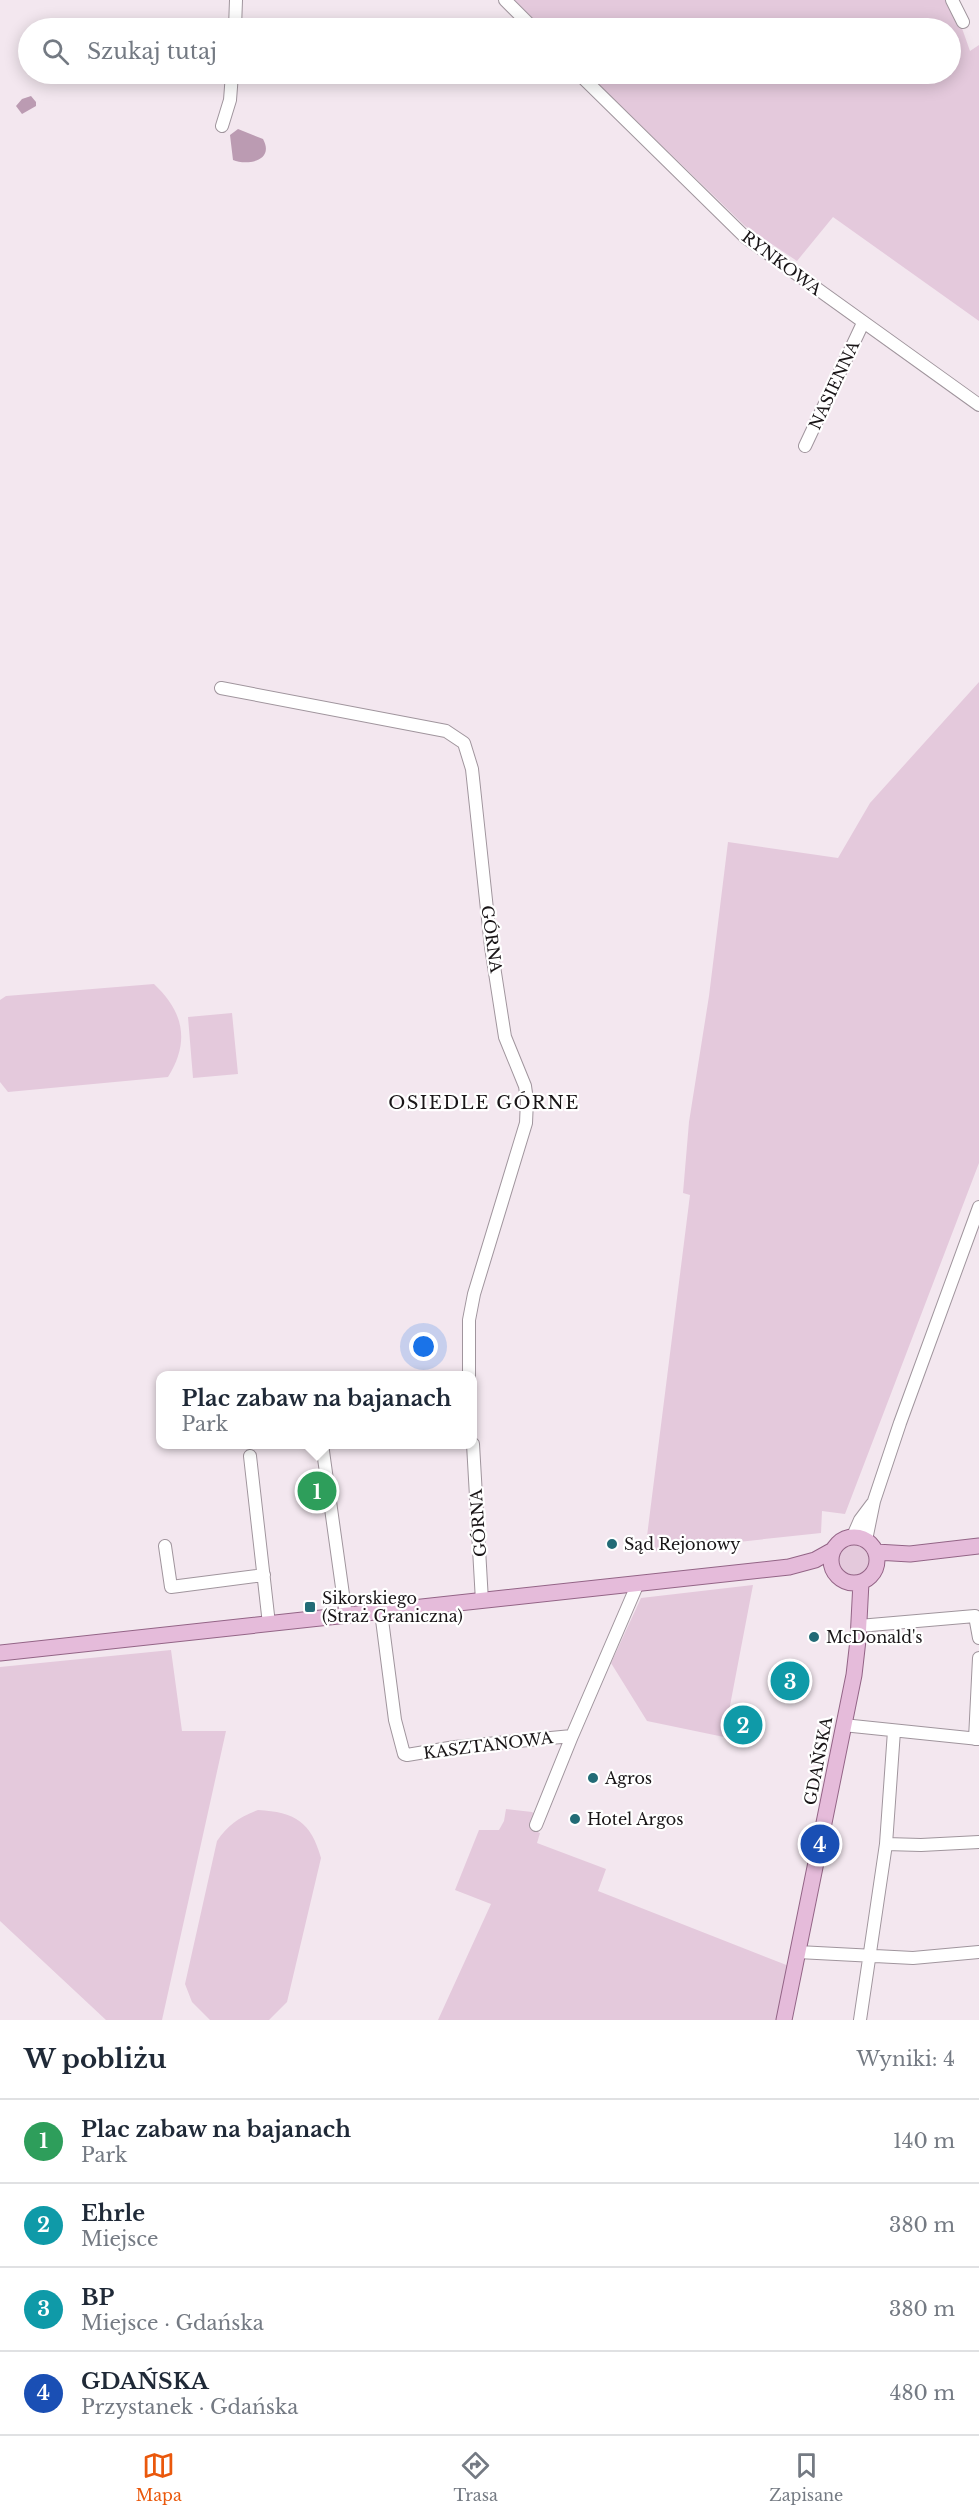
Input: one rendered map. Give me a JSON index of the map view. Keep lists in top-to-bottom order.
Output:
{
  "streets": {
    "main road": ["GDAŃSKA"],
    "street": [
      "RYNKOWA",
      "NASIENNA",
      "GÓRNA",
      "KASZTANOWA"
    ]
  },
  "crossings": [
    ["RYNKOWA", "NASIENNA"]
  ],
  "districts": ["OSIEDLE GÓRNE"],
  "places": {
    "other": [
      "Sąd Rejonowy",
      "McDonald's",
      "Agros",
      "Hotel Argos"
    ],
    "transit": ["Sikorskiego (Straż Graniczna)"]
  },
  "page": {
    "search": "Szukaj tutaj",
    "popup": ["Plac zabaw na bajanach", "Park"],
    "pins": [
      "1",
      "3",
      "2",
      "4"
    ],
    "heading": ["W pobliżu", "Wyniki: 4"],
    "list": [
      {
        "mark": "1",
        "name": "Plac zabaw na bajanach",
        "note": "Park",
        "value": "140 m"
      },
      {
        "mark": "2",
        "name": "Ehrle",
        "note": "Miejsce",
        "value": "380 m"
      },
      {
        "mark": "3",
        "name": "BP",
        "note": "Miejsce · Gdańska",
        "value": "380 m"
      },
      {
        "mark": "4",
        "name": "GDAŃSKA",
        "note": "Przystanek · Gdańska",
        "value": "480 m"
      }
    ],
    "nav": ["Mapa", "Trasa", "Zapisane"]
  }
}
